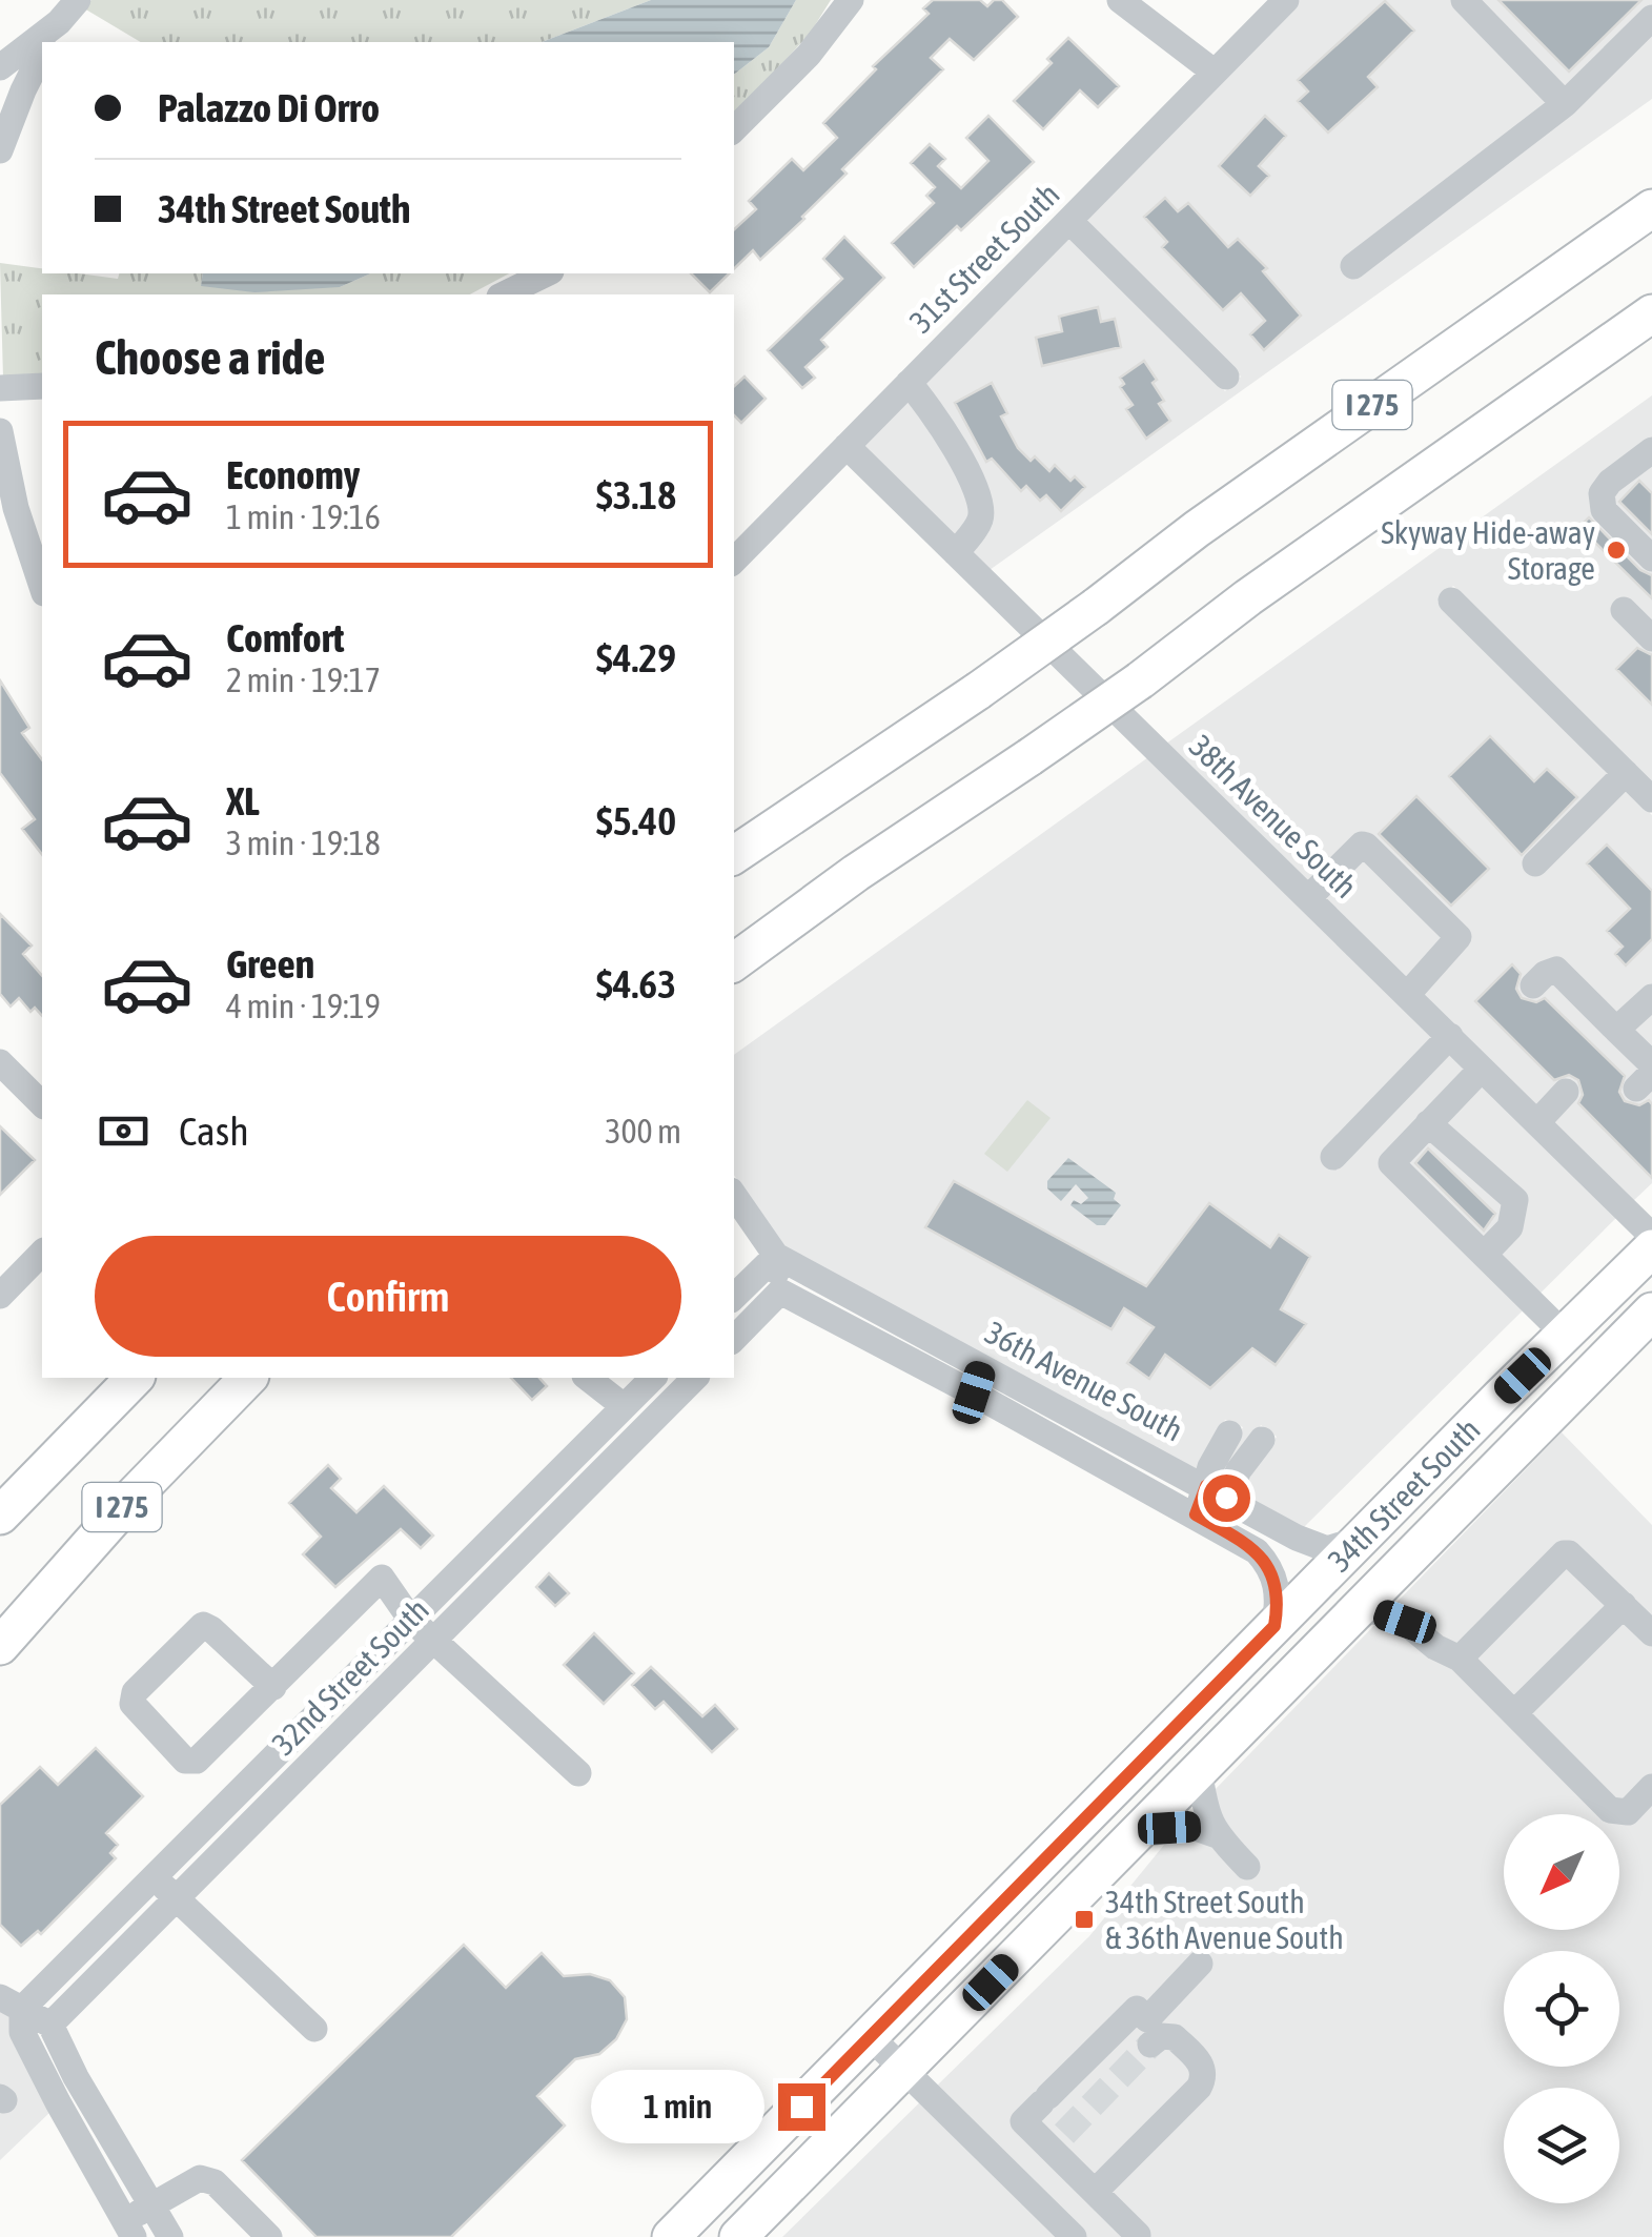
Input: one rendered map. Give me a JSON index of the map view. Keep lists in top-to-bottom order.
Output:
{
  "streets": {
    "highway": ["I 275", "34th Street South"],
    "street": [
      "31st Street South",
      "38th Avenue South",
      "36th Avenue South",
      "32nd Street South"
    ]
  },
  "crossings": [
    ["31st Street South", "38th Avenue South"],
    ["36th Avenue South", "34th Street South"]
  ],
  "places": {
    "other": ["Skyway Hide-away Storage"],
    "transit": ["34th Street South & 36th Avenue South"]
  },
  "north": "bottom left",
  "page": {
    "banner": ["Palazzo Di Orro", "34th Street South"],
    "heading": "Choose a ride",
    "list": [
      {
        "name": "Economy",
        "note": "1 min · 19:16",
        "value": "$3.18"
      },
      {
        "name": "Comfort",
        "note": "2 min · 19:17",
        "value": "$4.29"
      },
      {
        "name": "XL",
        "note": "3 min · 19:18",
        "value": "$5.40"
      },
      {
        "name": "Green",
        "note": "4 min · 19:19",
        "value": "$4.63"
      }
    ],
    "pay": ["Cash", "300 m"],
    "buttons": "Confirm",
    "bubble": "1 min"
  }
}
